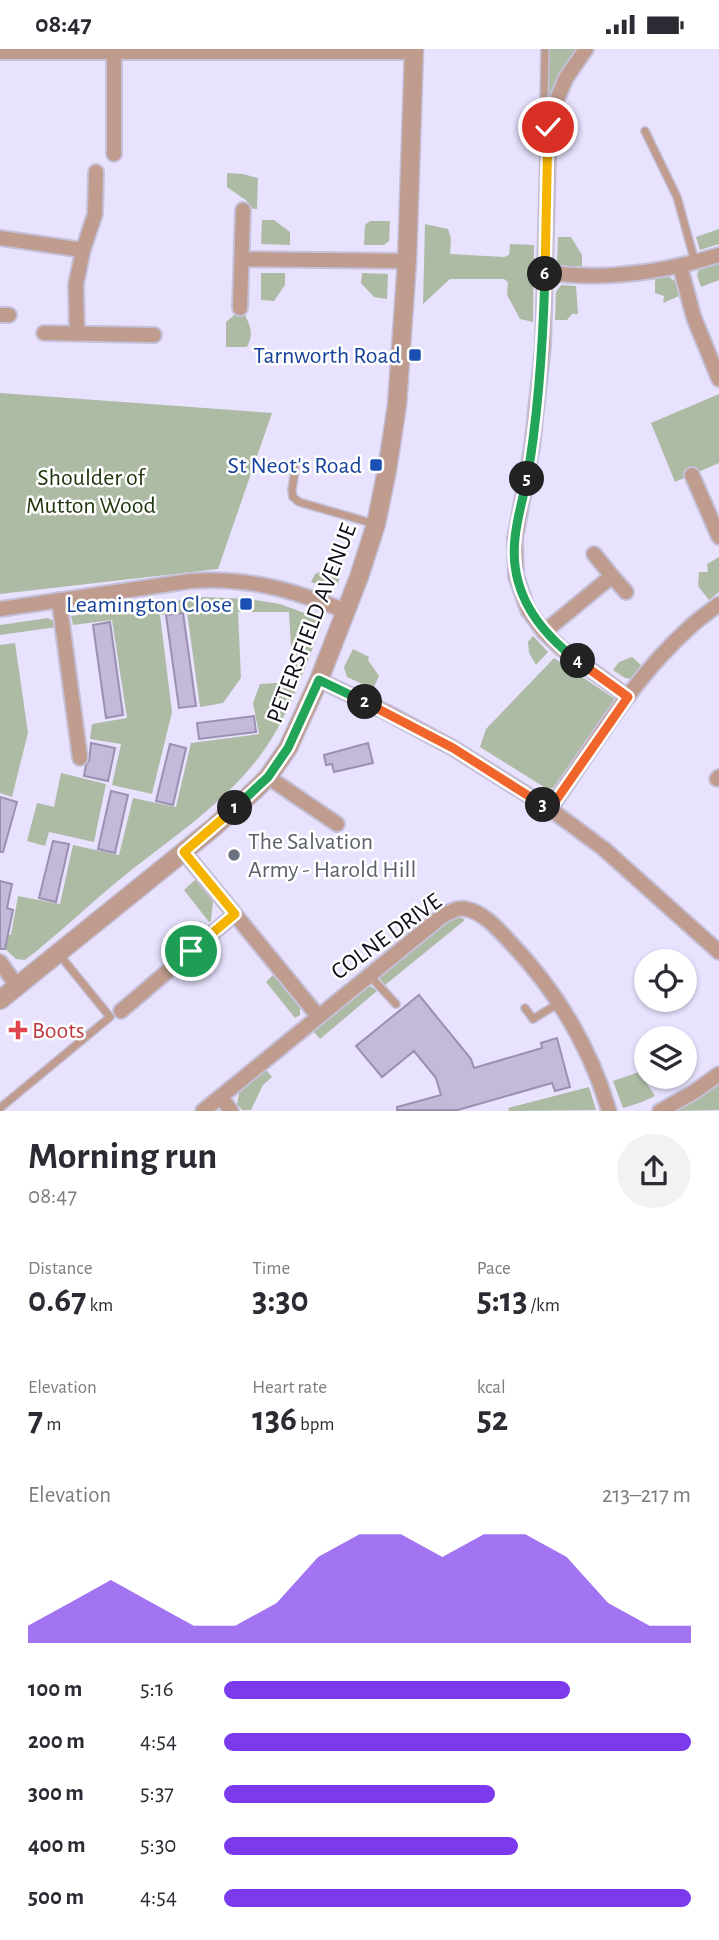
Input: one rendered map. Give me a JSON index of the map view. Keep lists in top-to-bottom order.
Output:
{
  "streets": {
    "street": ["PETERSFIELD AVENUE", "COLNE DRIVE"]
  },
  "parks": ["Shoulder of Mutton Wood"],
  "places": {
    "transit": ["Tarnworth Road", "St Neot's Road", "Leamington Close"],
    "other": ["The Salvation Army - Harold Hill"],
    "health": ["Boots"]
  },
  "page": {
    "status": "08:47",
    "pins": [
      "6",
      "5",
      "4",
      "2",
      "3",
      "1"
    ],
    "heading": ["Morning run", "08:47"],
    "stats": [
      ["Distance", "0.67 km"],
      ["Time", "3:30"],
      ["Pace", "5:13 /km"],
      ["Elevation", "7 m"],
      ["Heart rate", "136 bpm"],
      ["kcal", "52"]
    ],
    "chart": ["Elevation", "213–217 m"],
    "list": [
      {
        "name": "100 m",
        "note": "5:16"
      },
      {
        "name": "200 m",
        "note": "4:54"
      },
      {
        "name": "300 m",
        "note": "5:37"
      },
      {
        "name": "400 m",
        "note": "5:30"
      },
      {
        "name": "500 m",
        "note": "4:54"
      }
    ]
  }
}
